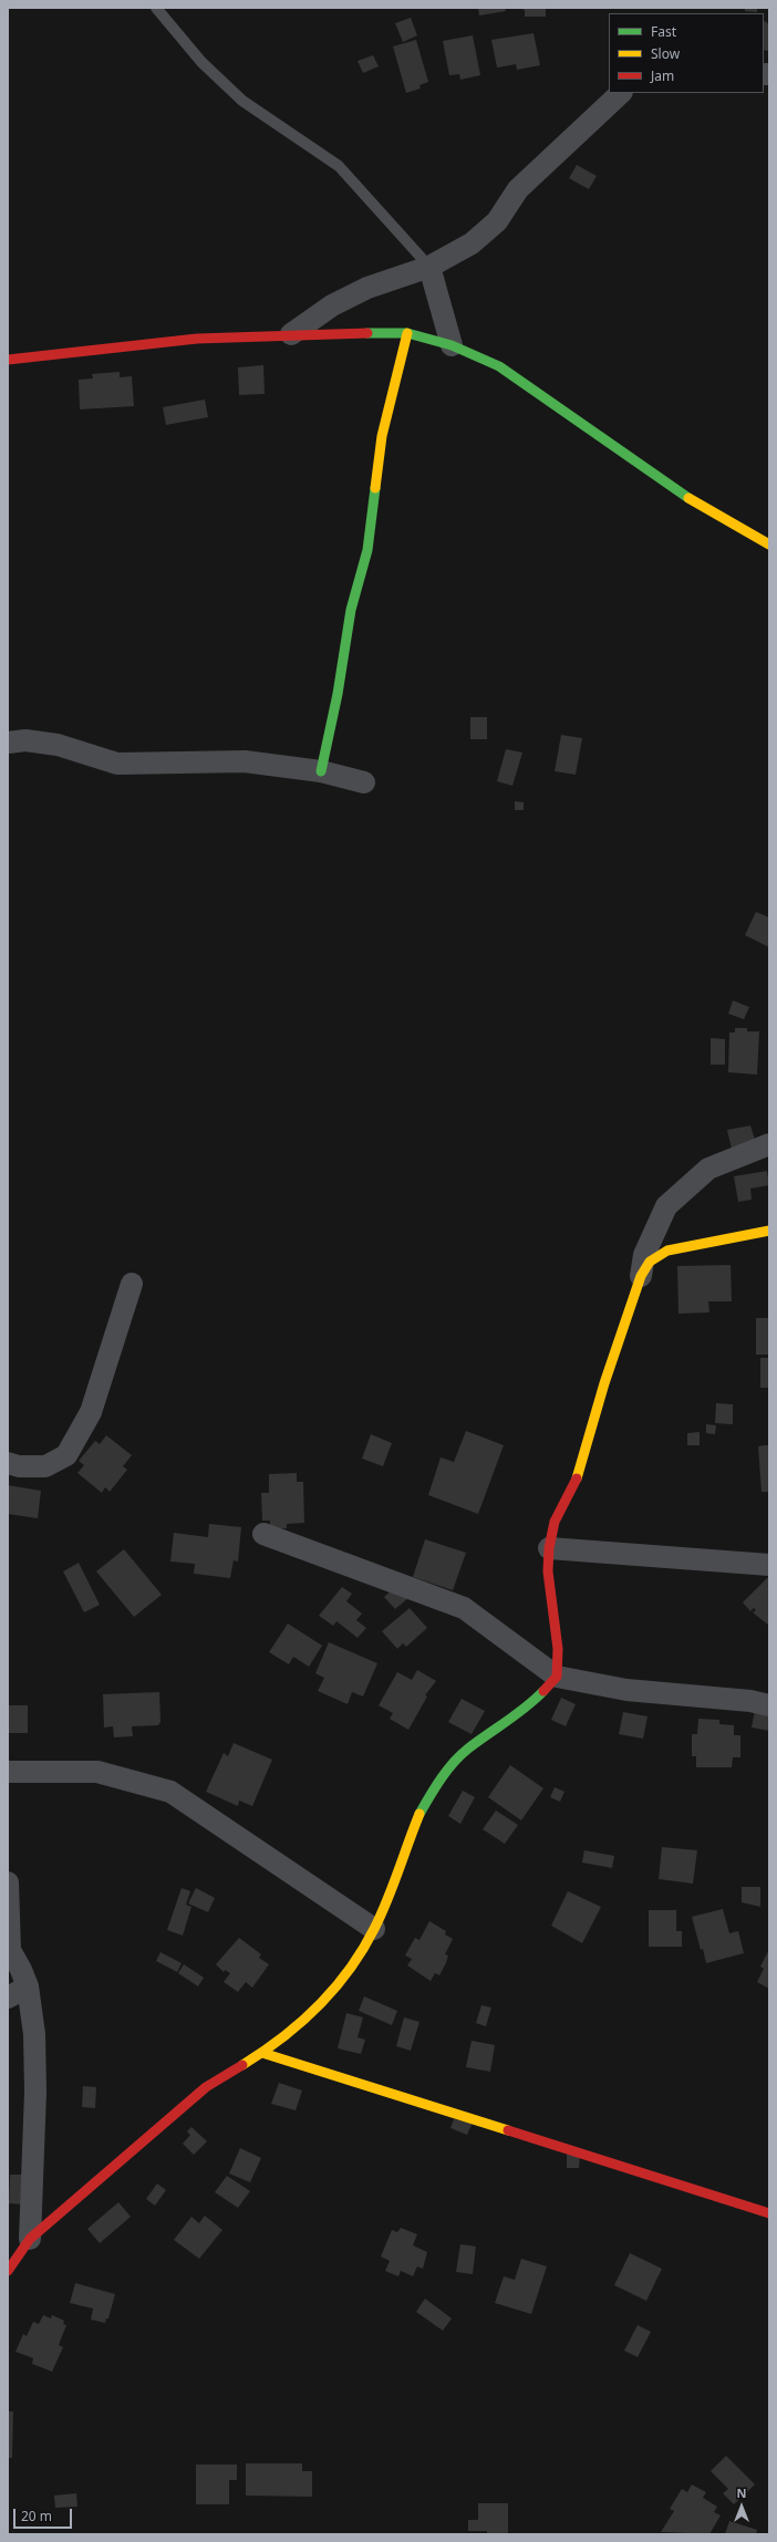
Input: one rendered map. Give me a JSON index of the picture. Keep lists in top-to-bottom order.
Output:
{
  "legend": ["Fast", "Slow", "Jam"],
  "scale_bar": "20 m",
  "north": "top"
}
